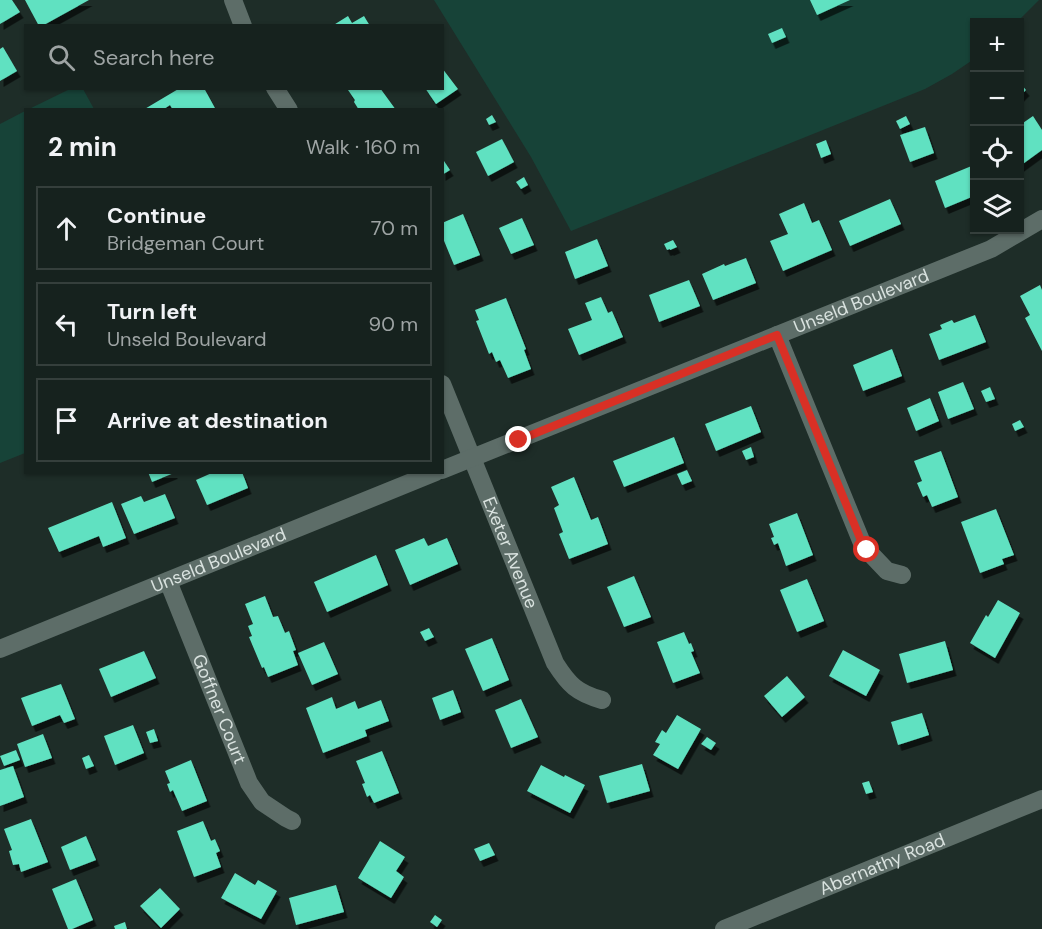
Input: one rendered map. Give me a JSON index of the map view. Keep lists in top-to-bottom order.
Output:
{
  "streets": {
    "street": [
      "Unseld Boulevard",
      "Exeter Avenue",
      "Goffner Court",
      "Abernathy Road"
    ]
  },
  "crossings": [
    ["Unseld Boulevard", "Exeter Avenue"],
    ["Unseld Boulevard", "Goffner Court"]
  ],
  "page": {
    "map_buttons": ["+", "−"],
    "search": "Search here",
    "heading": ["2 min", "Walk · 160 m"],
    "list": [
      ["Continue", "Bridgeman Court", "70 m"],
      ["Turn left", "Unseld Boulevard", "90 m"],
      "Arrive at destination"
    ]
  }
}
